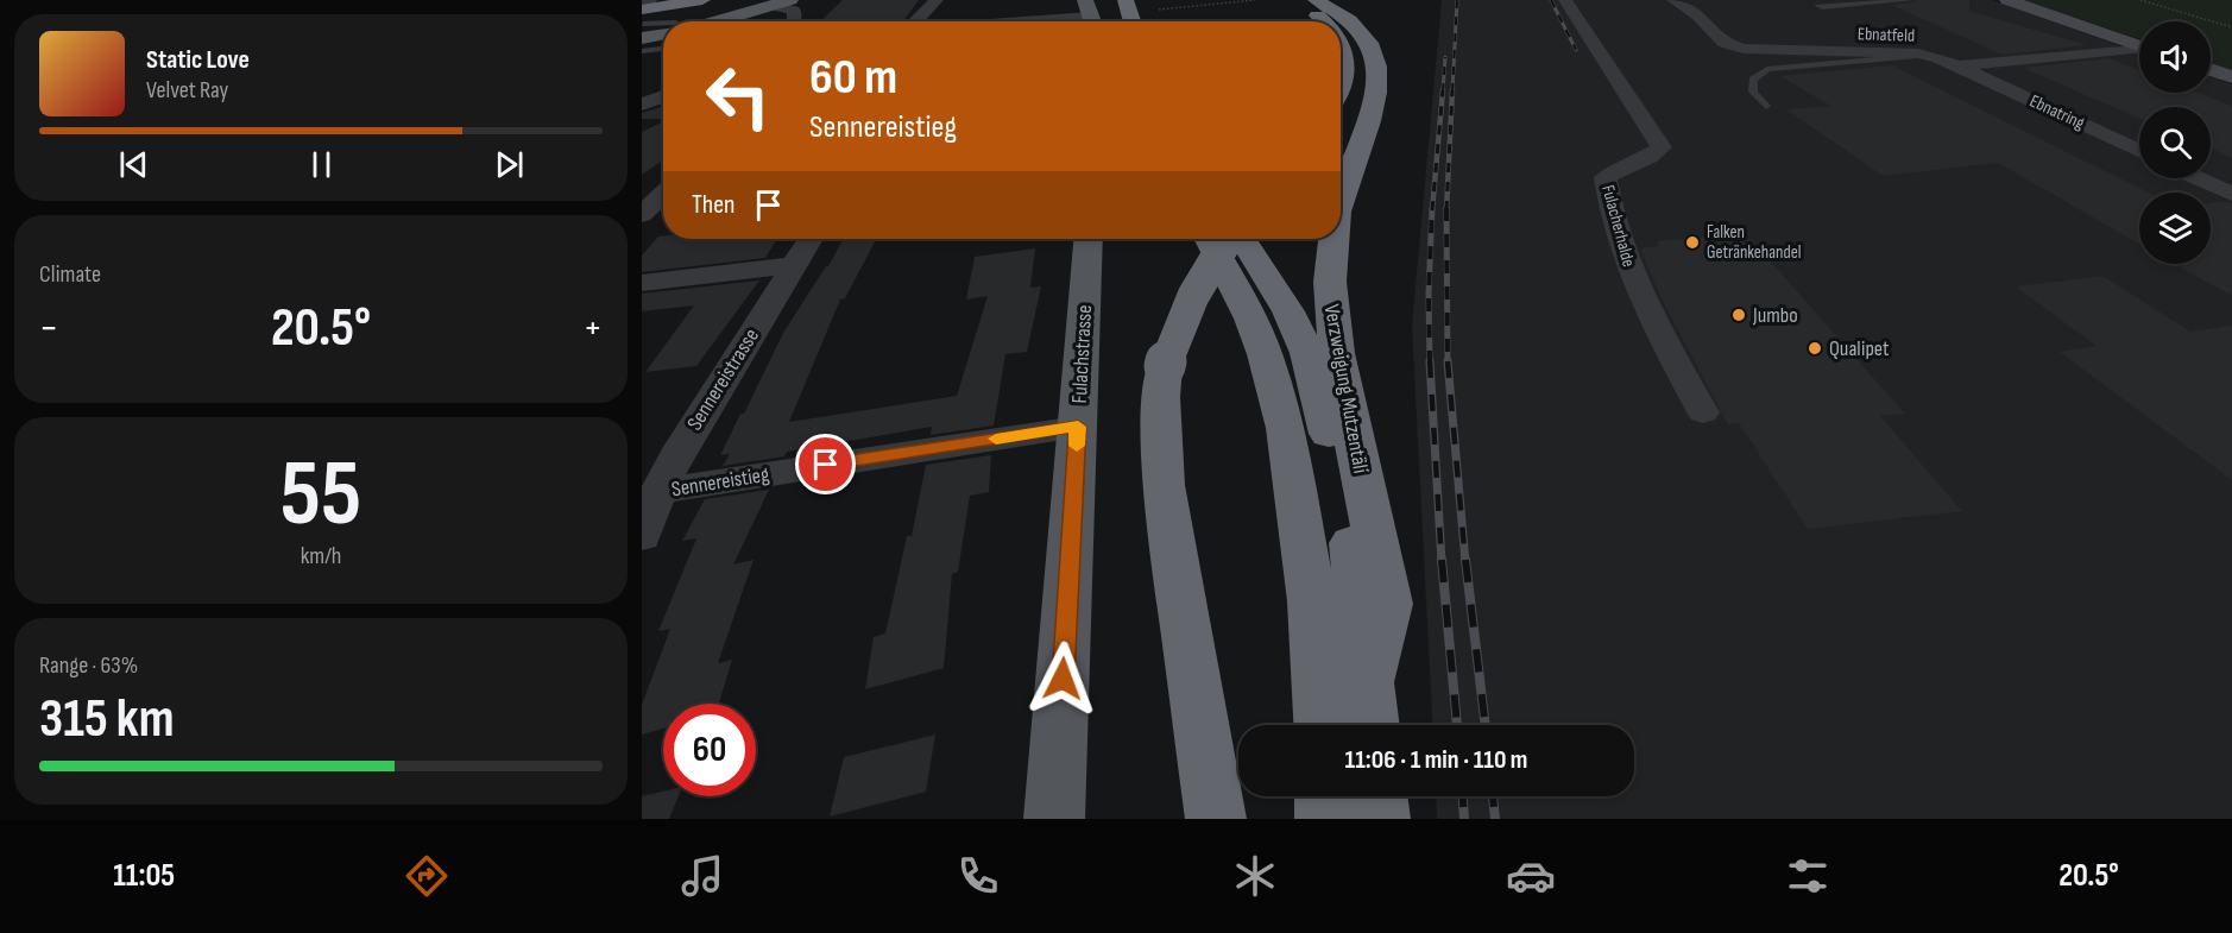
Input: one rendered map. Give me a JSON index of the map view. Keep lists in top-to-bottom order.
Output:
{
  "streets": {
    "highway": ["Verzweigung Mutzentäli"],
    "main road": ["Fulachstrasse"],
    "street": [
      "Ebnatfeld",
      "Ebnatring",
      "Fulacherhalde",
      "Sennereistrasse",
      "Sennereistieg"
    ]
  },
  "crossings": [
    ["Ebnatfeld", "Ebnatring"],
    ["Fulachstrasse", "Sennereistieg"],
    ["Sennereistrasse", "Sennereistieg"]
  ],
  "places": ["Falken Getränkehandel", "Jumbo", "Qualipet"],
  "page": {
    "turn": ["60 m", "Sennereistieg"],
    "song": ["Static Love", "Velvet Ray"],
    "then": "Then",
    "tile": [
      "Climate",
      ["55", "km/h"],
      ["Range · 63%", "315 km"]
    ],
    "heat": ["−", "20.5°", "+"],
    "limit": "60",
    "trip": "11:06 · 1 min · 110 m",
    "tabs": ["11:05", "20.5°"]
  }
}
